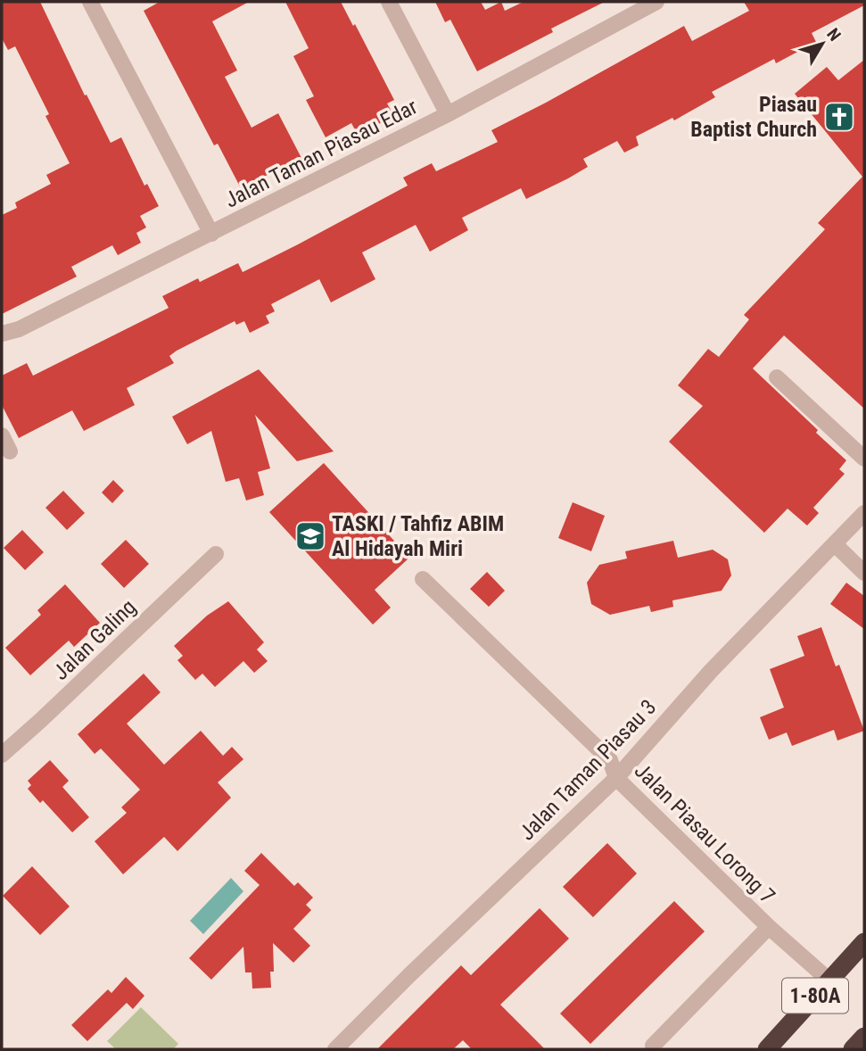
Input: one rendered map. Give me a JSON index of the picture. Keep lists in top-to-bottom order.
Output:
{
  "streets": {
    "highway": ["1-80A"],
    "street": [
      "Jalan Taman Piasau Edar",
      "Jalan Galing",
      "Jalan Taman Piasau 3",
      "Jalan Piasau Lorong 7"
    ]
  },
  "crossings": [
    ["Jalan Taman Piasau 3", "Jalan Piasau Lorong 7"],
    ["Jalan Piasau Lorong 7", "1-80A"]
  ],
  "places": {
    "church": ["Piasau Baptist Church"],
    "school or university": ["TASKI / Tahfiz ABIM Al Hidayah Miri"]
  },
  "north": "top right"
}
